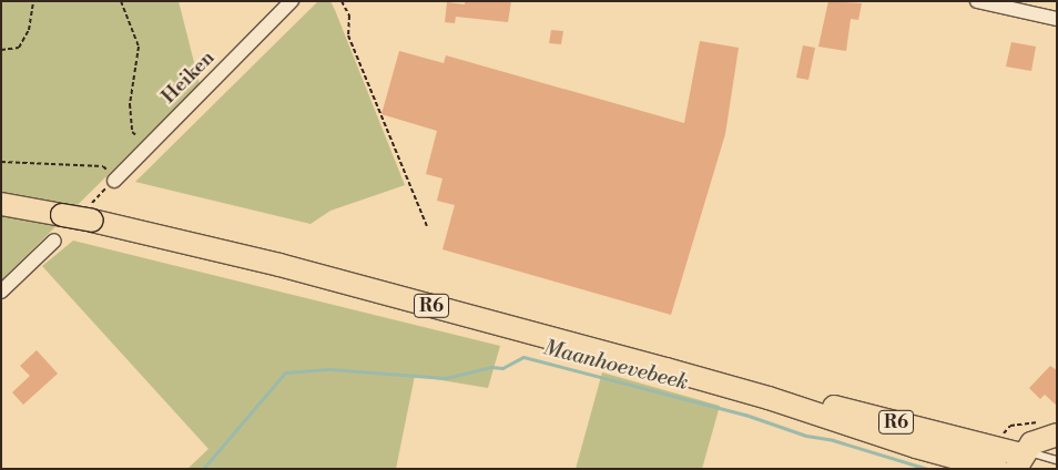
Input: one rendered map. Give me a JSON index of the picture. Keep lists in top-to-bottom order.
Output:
{
  "streets": {
    "main road": ["R6"],
    "street": ["Heiken"]
  },
  "water": ["Maanhoevebeek"]
}
